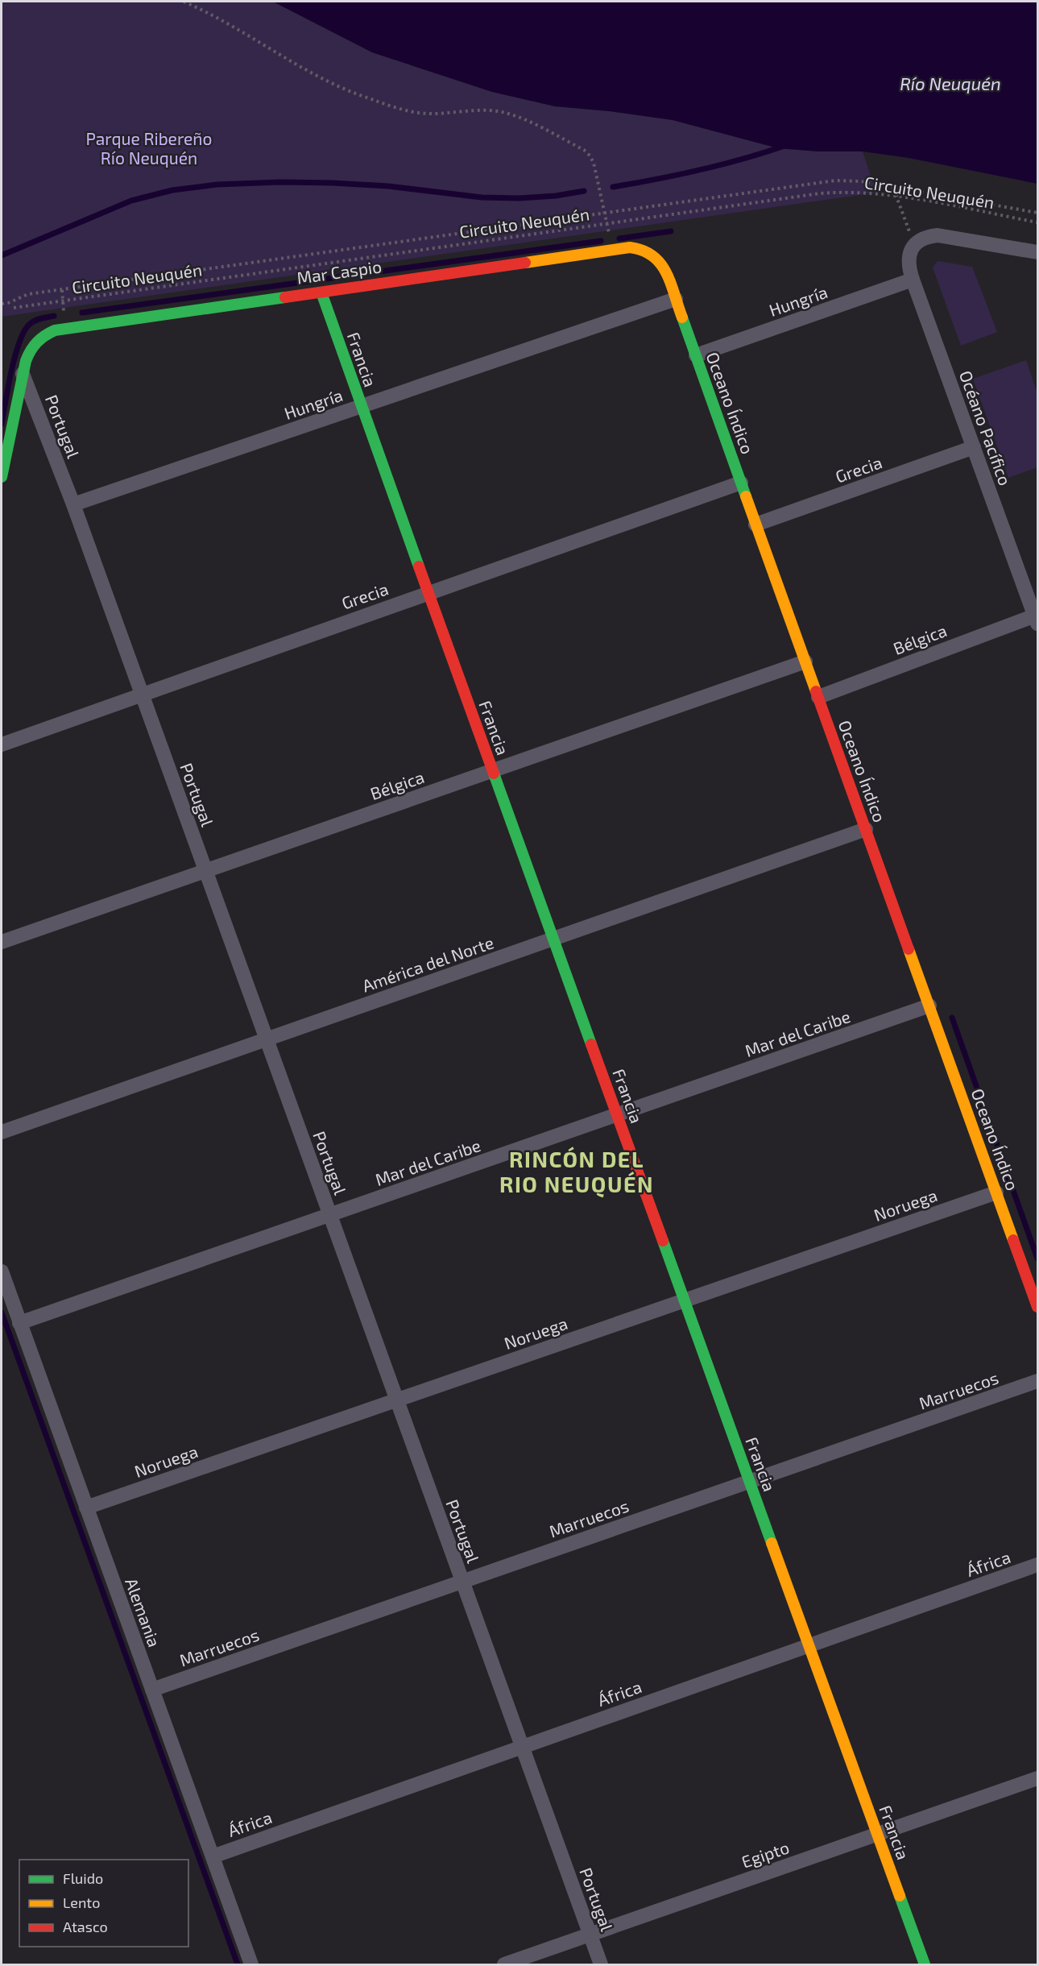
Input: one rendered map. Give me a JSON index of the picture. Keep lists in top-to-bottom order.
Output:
{
  "streets": {
    "street": [
      "Mar Caspio",
      "Hungría",
      "Francia",
      "Oceano Índico",
      "Portugal",
      "Océano Pacífico",
      "Grecia",
      "Bélgica",
      "América del Norte",
      "Mar del Caribe",
      "Noruega",
      "Marruecos",
      "África",
      "Alemania",
      "Egipto"
    ],
    "path": ["Circuito Neuquén"]
  },
  "crossings": [
    ["Mar Caspio", "Francia"],
    ["Mar Caspio", "Oceano Índico"],
    ["Mar Caspio", "Portugal"],
    ["Hungría", "Francia"],
    ["Hungría", "Oceano Índico"],
    ["Hungría", "Portugal"],
    ["Hungría", "Océano Pacífico"],
    ["Francia", "Grecia"],
    ["Francia", "Bélgica"],
    ["Francia", "América del Norte"],
    ["Francia", "Mar del Caribe"],
    ["Francia", "Noruega"],
    ["Francia", "Marruecos"],
    ["Francia", "África"],
    ["Francia", "Egipto"],
    ["Oceano Índico", "Grecia"],
    ["Oceano Índico", "Bélgica"],
    ["Oceano Índico", "América del Norte"],
    ["Oceano Índico", "Mar del Caribe"],
    ["Oceano Índico", "Noruega"],
    ["Portugal", "Grecia"],
    ["Portugal", "Bélgica"],
    ["Portugal", "América del Norte"],
    ["Portugal", "Mar del Caribe"],
    ["Portugal", "Noruega"],
    ["Portugal", "Marruecos"],
    ["Portugal", "África"],
    ["Portugal", "Egipto"],
    ["Océano Pacífico", "Grecia"],
    ["Océano Pacífico", "Bélgica"],
    ["Mar del Caribe", "Alemania"],
    ["Noruega", "Alemania"],
    ["Marruecos", "Alemania"],
    ["África", "Alemania"]
  ],
  "districts": ["RINCÓN DEL RIO NEUQUÉN"],
  "water": ["Río Neuquén"],
  "parks": ["Parque Ribereño Río Neuquén"],
  "legend": ["Fluido", "Lento", "Atasco"]
}
